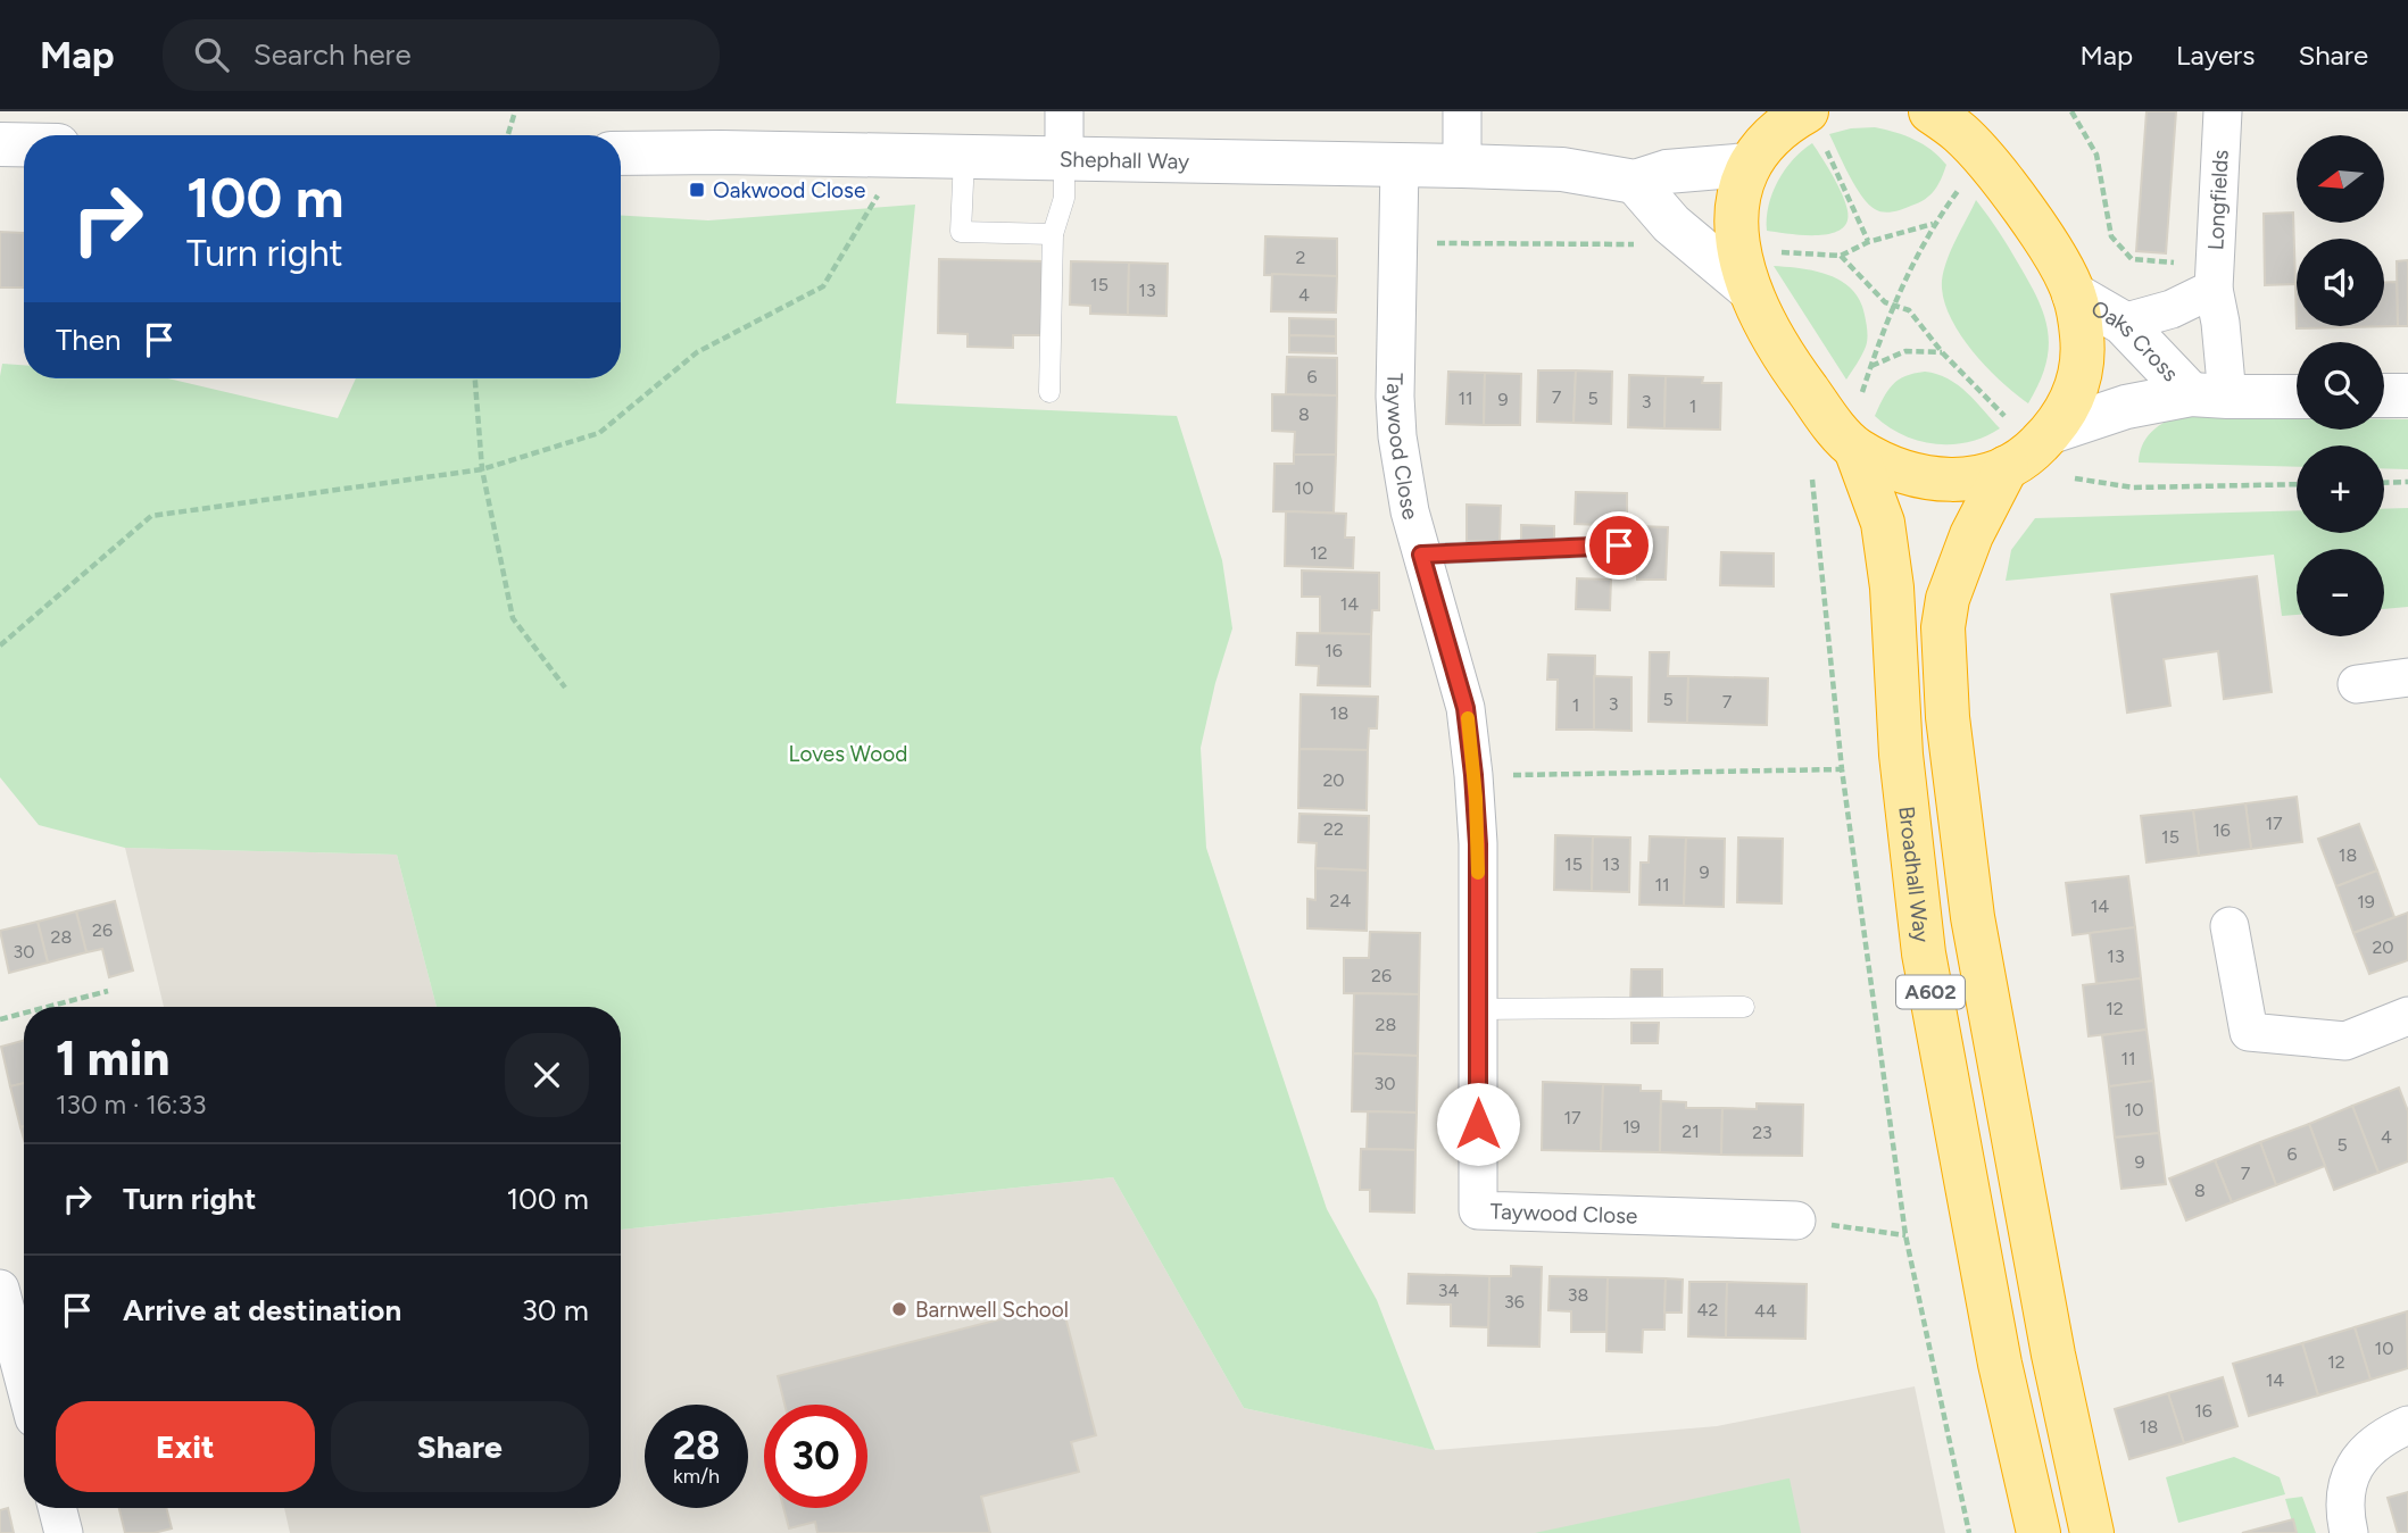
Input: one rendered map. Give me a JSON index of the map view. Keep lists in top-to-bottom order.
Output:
{
  "streets": {
    "highway": ["Broadhall Way", "A602"],
    "street": [
      "Shephall Way",
      "Longfields",
      "Oaks Cross",
      "Taywood Close"
    ]
  },
  "crossings": [
    ["Shephall Way", "Taywood Close"],
    ["Longfields", "Oaks Cross"]
  ],
  "parks": ["Loves Wood"],
  "places": {
    "transit": ["Oakwood Close"],
    "other": ["Barnwell School"]
  },
  "house_numbers": [
    "2",
    "15",
    "13",
    "4",
    "6",
    "7",
    "11",
    "5",
    "9",
    "3",
    "1",
    "8",
    "10",
    "12",
    "14",
    "16",
    "5",
    "7",
    "3",
    "1",
    "18",
    "20",
    "17",
    "22",
    "16",
    "15",
    "18",
    "15",
    "13",
    "9",
    "11",
    "24",
    "19",
    "14",
    "26",
    "28",
    "20",
    "30",
    "13",
    "26",
    "12",
    "28",
    "11",
    "30",
    "10",
    "17",
    "19",
    "21",
    "23",
    "4",
    "5",
    "6",
    "9",
    "7",
    "8",
    "34",
    "38",
    "36",
    "42",
    "44",
    "10",
    "12",
    "14",
    "16",
    "18"
  ],
  "north": "left",
  "page": {
    "header": "Map",
    "search": "Search here",
    "nav": ["Map", "Layers", "Share"],
    "map_buttons": ["+", "−"],
    "turn": ["100 m", "Turn right"],
    "then": "Then",
    "heading": ["1 min", "130 m · 16:33"],
    "list": [
      {
        "name": "Turn right",
        "value": "100 m"
      },
      {
        "name": "Arrive at destination",
        "value": "30 m"
      }
    ],
    "buttons": ["Exit", "Share"],
    "speed": "28 km/h",
    "limit": "30"
  }
}
